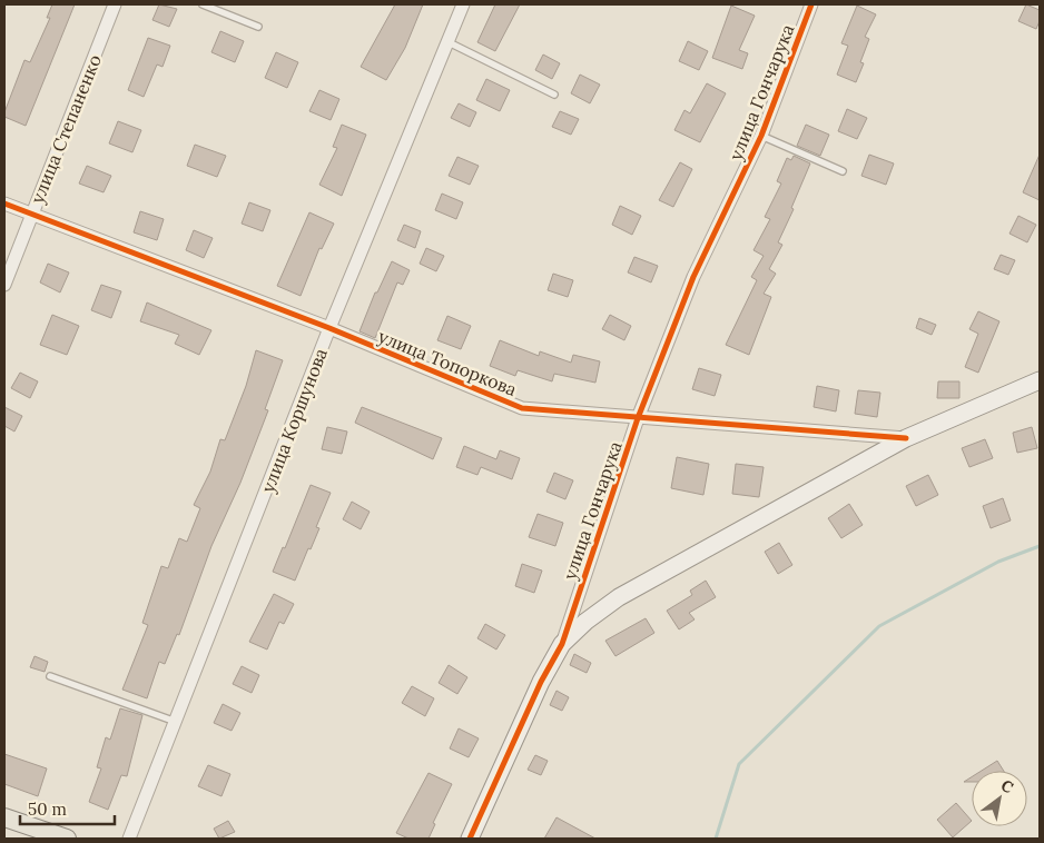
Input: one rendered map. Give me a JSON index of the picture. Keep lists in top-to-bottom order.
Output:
{
  "streets": {
    "street": [
      "улица Гончарука",
      "улица Степаненко",
      "улица Топоркова",
      "улица Коршунова"
    ]
  },
  "crossings": [
    ["улица Гончарука", "улица Топоркова"],
    ["улица Степаненко", "улица Топоркова"],
    ["улица Топоркова", "улица Коршунова"]
  ],
  "scale_bar": "50 m",
  "north": "top right"
}
